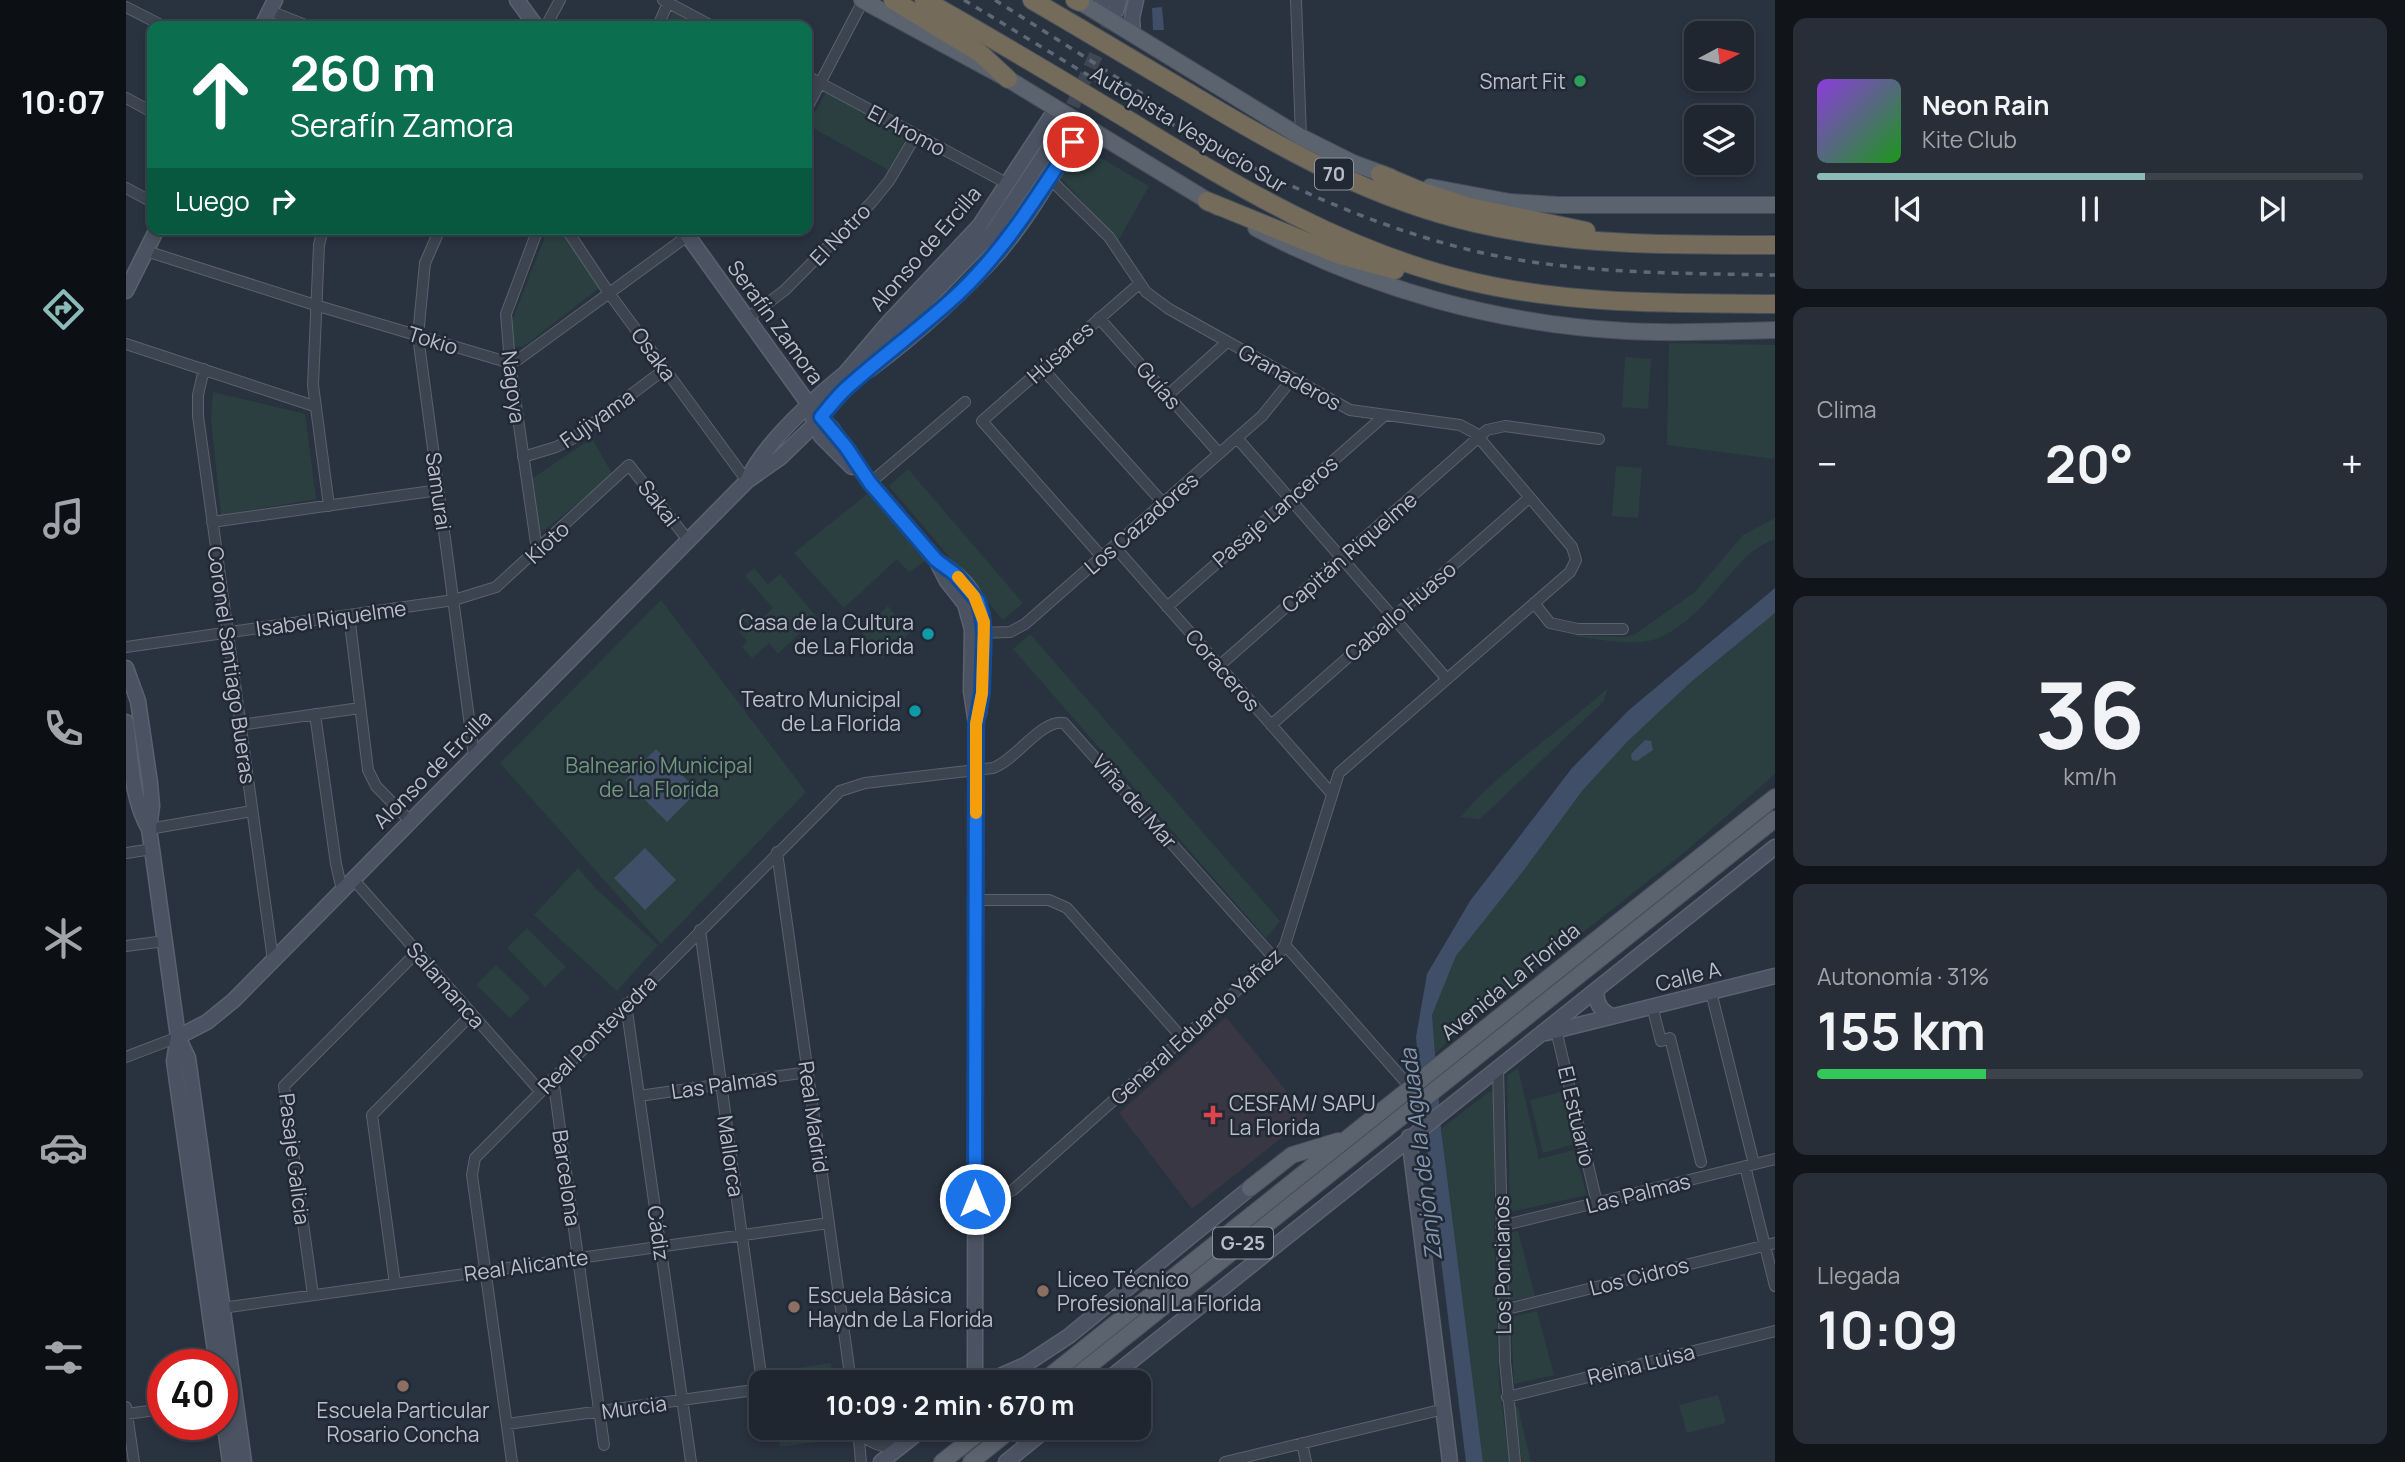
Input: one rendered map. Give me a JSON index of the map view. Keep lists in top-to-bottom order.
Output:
{
  "streets": {
    "highway": ["Autopista Vespucio Sur", "70"],
    "main road": ["Avenida La Florida", "G-25"],
    "street": [
      "El Aromo",
      "El Notro",
      "Alonso de Ercilla",
      "Serafín Zamora",
      "Tokio",
      "Húsares",
      "Osaka",
      "Granaderos",
      "Guías",
      "Nagoya",
      "Fujiyama",
      "Samurai",
      "Sakai",
      "Pasaje Lanceros",
      "Los Cazadores",
      "Kioto",
      "Capitán Riquelme",
      "Caballo Huaso",
      "Isabel Riquelme",
      "Coronel Santiago Bueras",
      "Coraceros",
      "Viña del Mar",
      "Calle A",
      "Salamanca",
      "General Eduardo Yañez",
      "Real Pontevedra",
      "Las Palmas",
      "El Estuario",
      "Real Madrid",
      "Mallorca",
      "Pasaje Galicia",
      "Barcelona",
      "Cádiz",
      "Real Alicante",
      "Los Poncianos",
      "Los Cidros",
      "Reina Luisa",
      "Murcia"
    ]
  },
  "crossings": [
    ["El Aromo", "El Notro"],
    ["El Aromo", "Alonso de Ercilla"],
    ["El Notro", "Serafín Zamora"],
    ["Alonso de Ercilla", "Serafín Zamora"],
    ["Alonso de Ercilla", "Osaka"],
    ["Alonso de Ercilla", "Granaderos"],
    ["Alonso de Ercilla", "Samurai"],
    ["Alonso de Ercilla", "Sakai"],
    ["Alonso de Ercilla", "Coronel Santiago Bueras"],
    ["Alonso de Ercilla", "Salamanca"],
    ["Serafín Zamora", "Los Cazadores"],
    ["Serafín Zamora", "Viña del Mar"],
    ["Serafín Zamora", "General Eduardo Yañez"],
    ["Serafín Zamora", "Real Pontevedra"],
    ["Tokio", "Nagoya"],
    ["Tokio", "Samurai"],
    ["Húsares", "Granaderos"],
    ["Húsares", "Guías"],
    ["Húsares", "Los Cazadores"],
    ["Osaka", "Fujiyama"],
    ["Granaderos", "Pasaje Lanceros"],
    ["Granaderos", "Los Cazadores"],
    ["Granaderos", "Capitán Riquelme"],
    ["Granaderos", "Caballo Huaso"],
    ["Granaderos", "General Eduardo Yañez"],
    ["Guías", "Los Cazadores"],
    ["Nagoya", "Fujiyama"],
    ["Nagoya", "Kioto"],
    ["Samurai", "Kioto"],
    ["Samurai", "Isabel Riquelme"],
    ["Sakai", "Kioto"],
    ["Pasaje Lanceros", "Coraceros"],
    ["Los Cazadores", "Coraceros"],
    ["Kioto", "Isabel Riquelme"],
    ["Capitán Riquelme", "Coraceros"],
    ["Caballo Huaso", "Coraceros"],
    ["Isabel Riquelme", "Coronel Santiago Bueras"],
    ["Coraceros", "General Eduardo Yañez"],
    ["Viña del Mar", "General Eduardo Yañez"],
    ["Viña del Mar", "Real Pontevedra"],
    ["Calle A", "El Estuario"],
    ["Salamanca", "Real Pontevedra"],
    ["Salamanca", "Pasaje Galicia"],
    ["Real Pontevedra", "Real Madrid"],
    ["Real Pontevedra", "Mallorca"],
    ["Real Pontevedra", "Barcelona"],
    ["Real Pontevedra", "Cádiz"],
    ["Real Pontevedra", "Real Alicante"],
    ["Real Pontevedra", "Murcia"],
    ["Las Palmas", "El Estuario"],
    ["Las Palmas", "Real Madrid"],
    ["Las Palmas", "Mallorca"],
    ["Las Palmas", "Cádiz"],
    ["Las Palmas", "Los Poncianos"],
    ["Real Madrid", "Real Alicante"],
    ["Mallorca", "Real Alicante"],
    ["Pasaje Galicia", "Real Alicante"],
    ["Barcelona", "Real Alicante"],
    ["Barcelona", "Murcia"],
    ["Cádiz", "Real Alicante"],
    ["Cádiz", "Murcia"],
    ["Los Poncianos", "Los Cidros"],
    ["Los Poncianos", "Reina Luisa"]
  ],
  "water": ["Zanjón de la Aguada"],
  "parks": ["Balneario Municipal de La Florida"],
  "places": {
    "other": [
      "Smart Fit",
      "Casa de la Cultura de La Florida",
      "Teatro Municipal de La Florida",
      "Liceo Técnico Profesional La Florida",
      "Escuela Básica Haydn de La Florida",
      "Escuela Particular Rosario Concha"
    ],
    "health": ["CESFAM/ SAPU La Florida"]
  },
  "north": "right",
  "page": {
    "tabs": "10:07",
    "turn": ["260 m", "Serafín Zamora"],
    "song": ["Neon Rain", "Kite Club"],
    "then": "Luego",
    "tile": [
      "Clima",
      ["36", "km/h"],
      ["Autonomía · 31%", "155 km"],
      ["Llegada", "10:09"]
    ],
    "heat": ["−", "20°", "+"],
    "limit": "40",
    "trip": "10:09 · 2 min · 670 m"
  }
}
